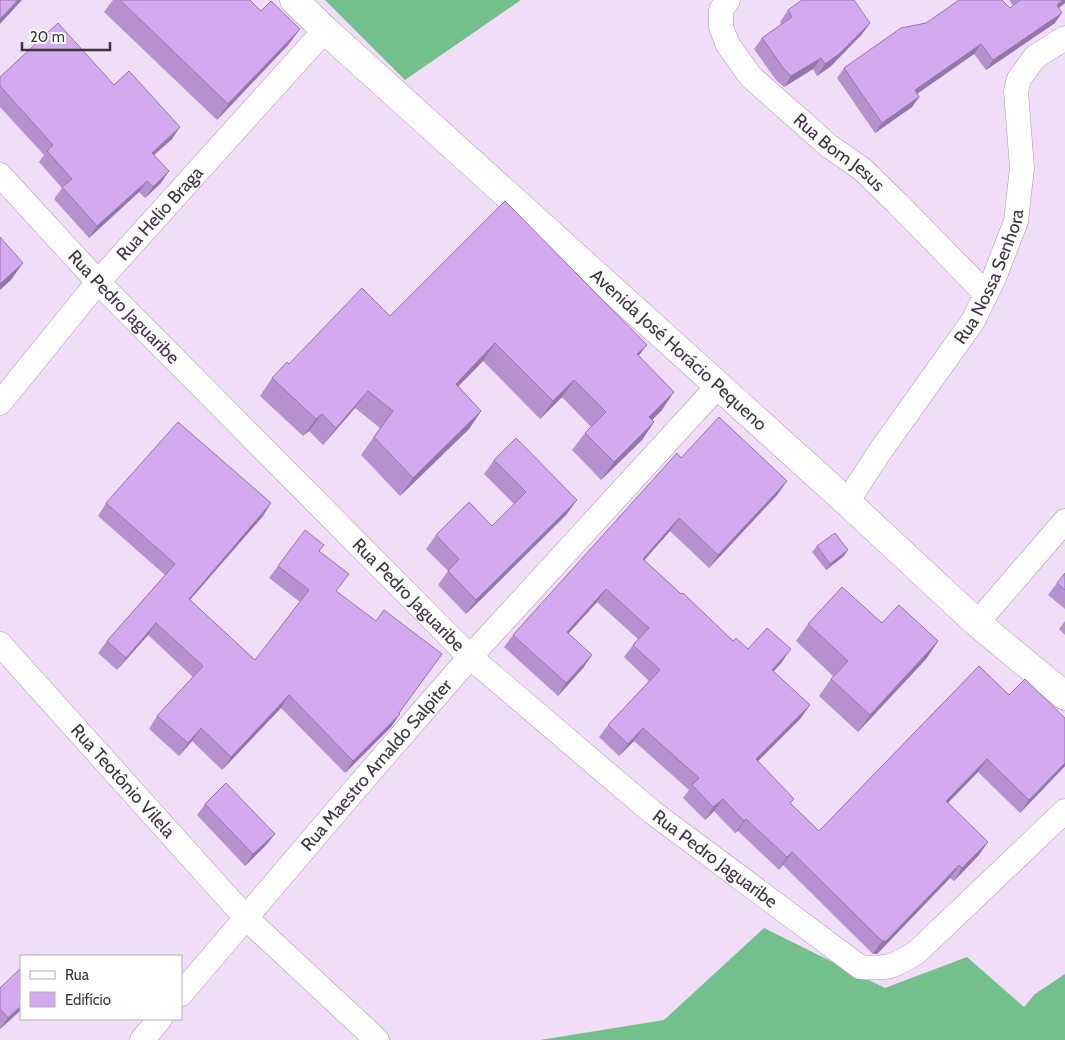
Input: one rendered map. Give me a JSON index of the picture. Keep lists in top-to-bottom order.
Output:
{
  "streets": {
    "street": [
      "Rua Bom Jesus",
      "Rua Helio Braga",
      "Rua Nossa Senhora",
      "Rua Pedro Jaguaribe",
      "Avenida José Horácio Pequeno",
      "Rua Maestro Arnaldo Salpiter",
      "Rua Teotônio Vilela"
    ]
  },
  "crossings": [
    ["Rua Bom Jesus", "Rua Nossa Senhora"],
    ["Rua Helio Braga", "Rua Pedro Jaguaribe"],
    ["Rua Helio Braga", "Avenida José Horácio Pequeno"],
    ["Rua Nossa Senhora", "Avenida José Horácio Pequeno"],
    ["Rua Pedro Jaguaribe", "Rua Maestro Arnaldo Salpiter"],
    ["Avenida José Horácio Pequeno", "Rua Maestro Arnaldo Salpiter"],
    ["Rua Maestro Arnaldo Salpiter", "Rua Teotônio Vilela"]
  ],
  "legend": ["Rua", "Edifício"],
  "scale_bar": "20 m"
}
